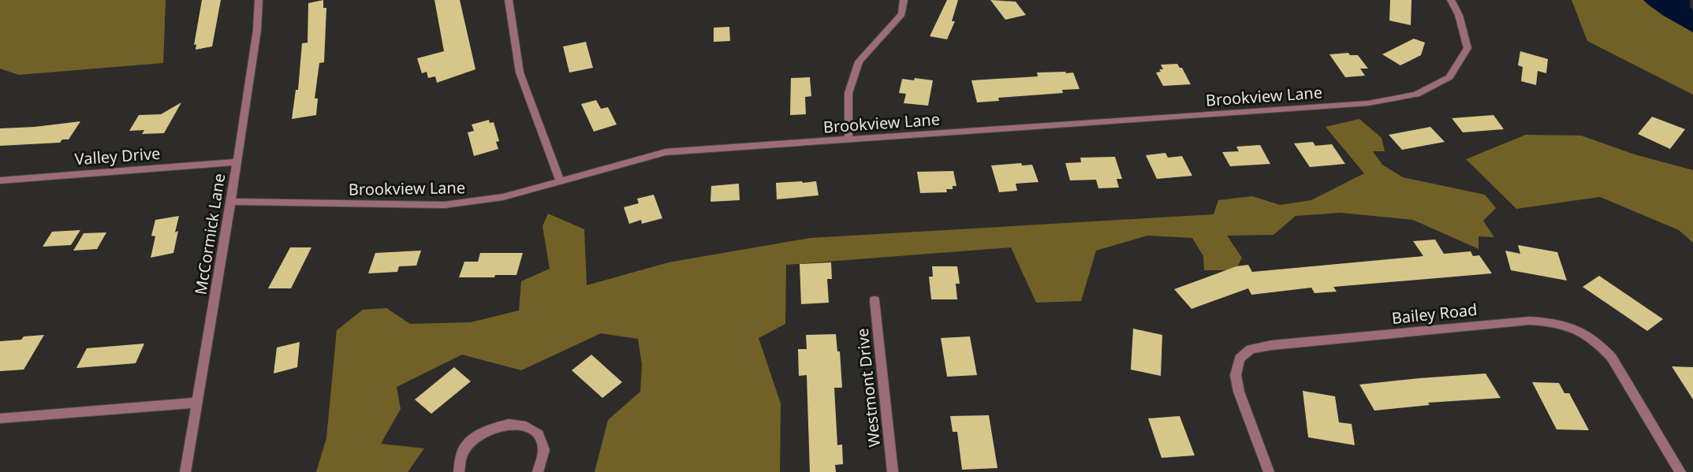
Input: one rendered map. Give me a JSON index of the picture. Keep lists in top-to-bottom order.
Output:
{
  "streets": {
    "street": [
      "Brookview Lane",
      "Valley Drive",
      "McCormick Lane",
      "Bailey Road",
      "Westmont Drive"
    ]
  },
  "crossings": [
    ["Brookview Lane", "McCormick Lane"],
    ["Valley Drive", "McCormick Lane"]
  ]
}
